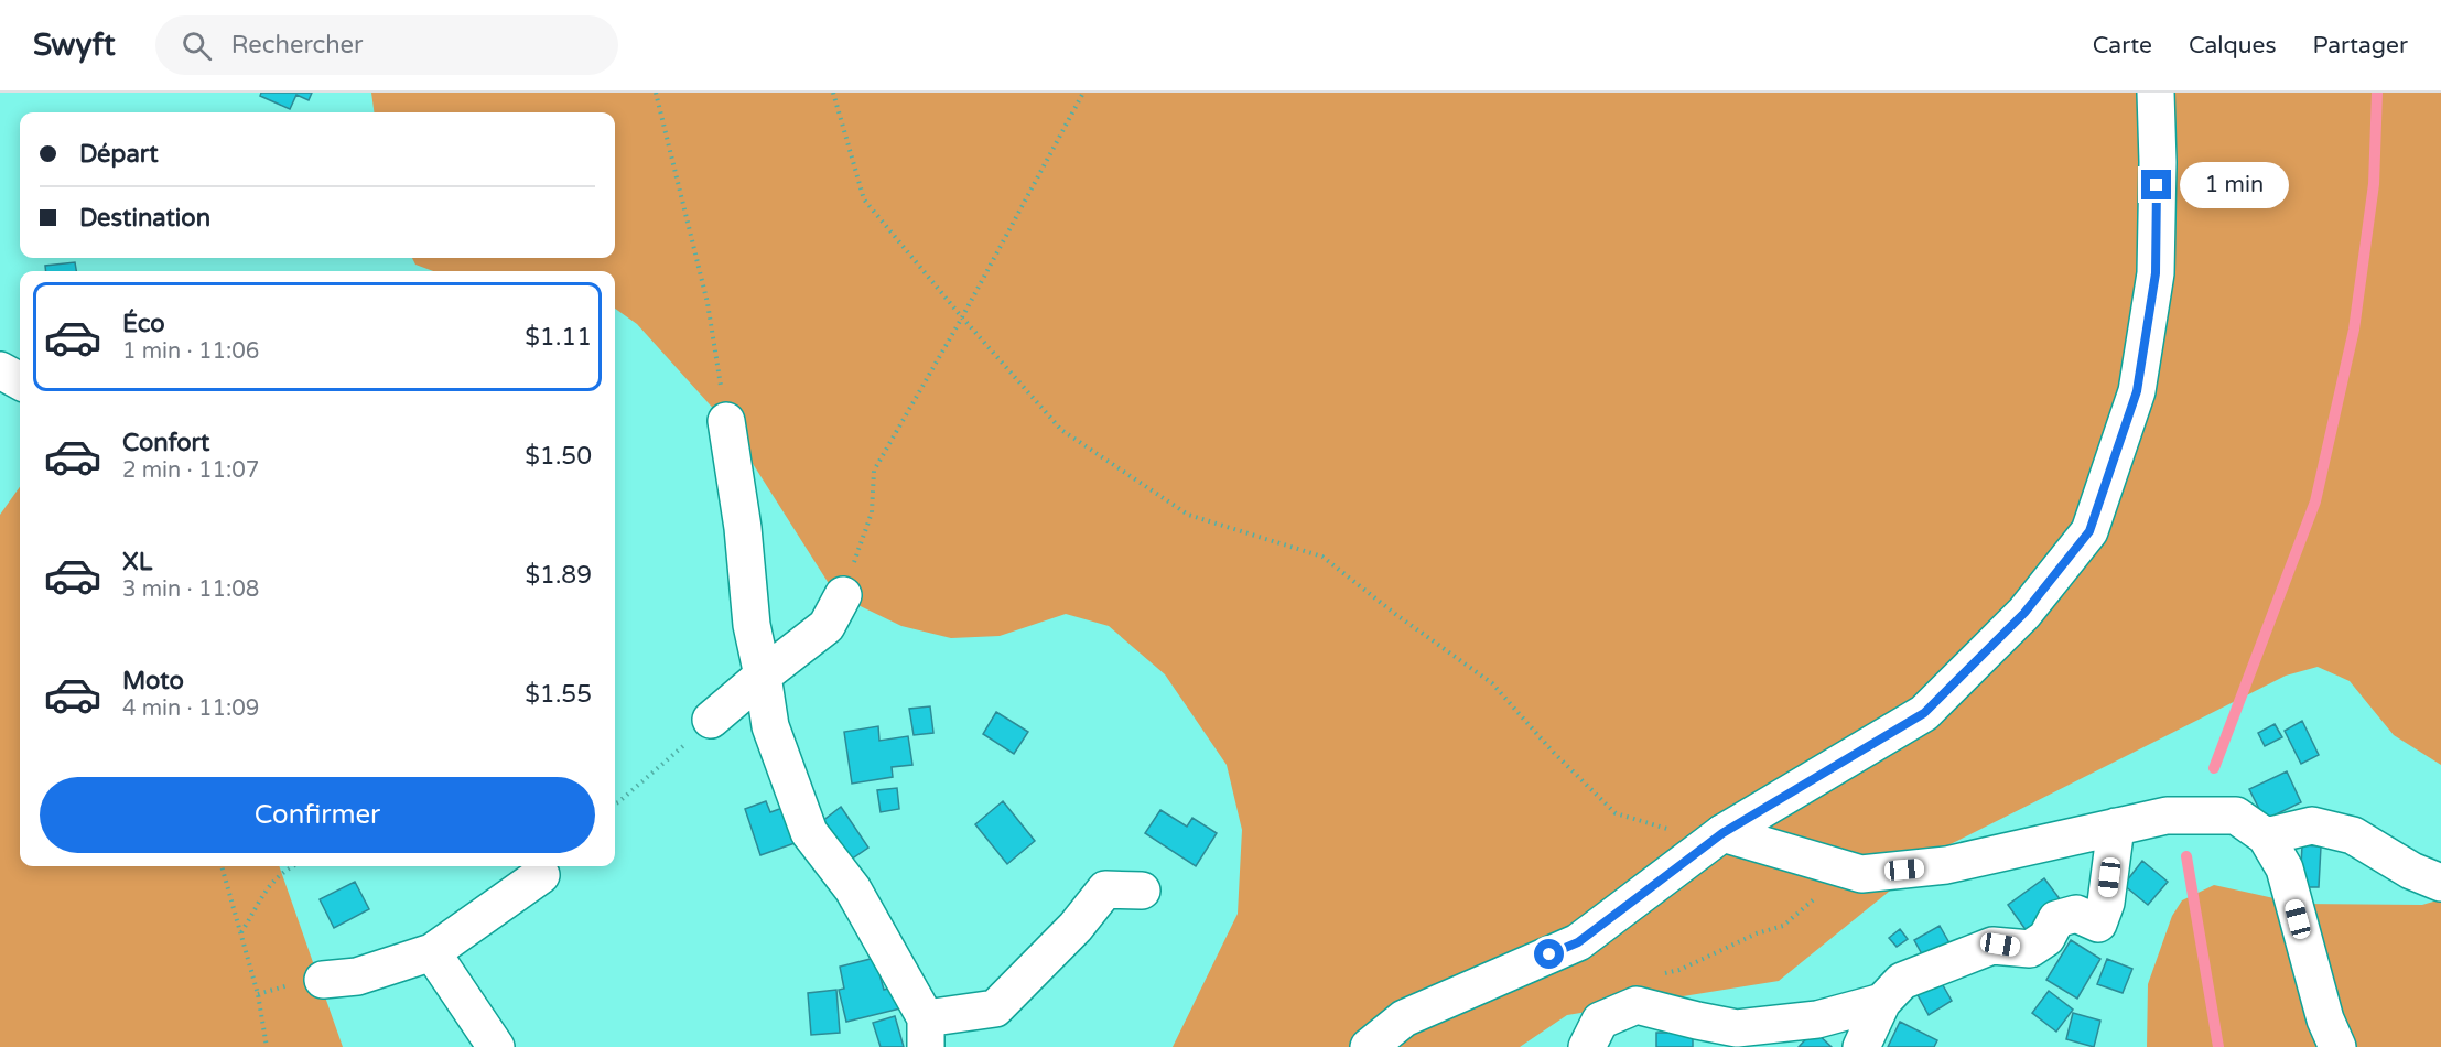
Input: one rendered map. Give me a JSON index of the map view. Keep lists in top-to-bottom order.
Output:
{
  "page": {
    "header": "Swyft",
    "search": "Rechercher",
    "nav": ["Carte", "Calques", "Partager"],
    "banner": ["Départ", "Destination"],
    "bubble": "1 min",
    "list": [
      {
        "name": "Éco",
        "note": "1 min · 11:06",
        "value": "$1.11"
      },
      {
        "name": "Confort",
        "note": "2 min · 11:07",
        "value": "$1.50"
      },
      {
        "name": "XL",
        "note": "3 min · 11:08",
        "value": "$1.89"
      },
      {
        "name": "Moto",
        "note": "4 min · 11:09",
        "value": "$1.55"
      }
    ],
    "buttons": "Confirmer"
  }
}
